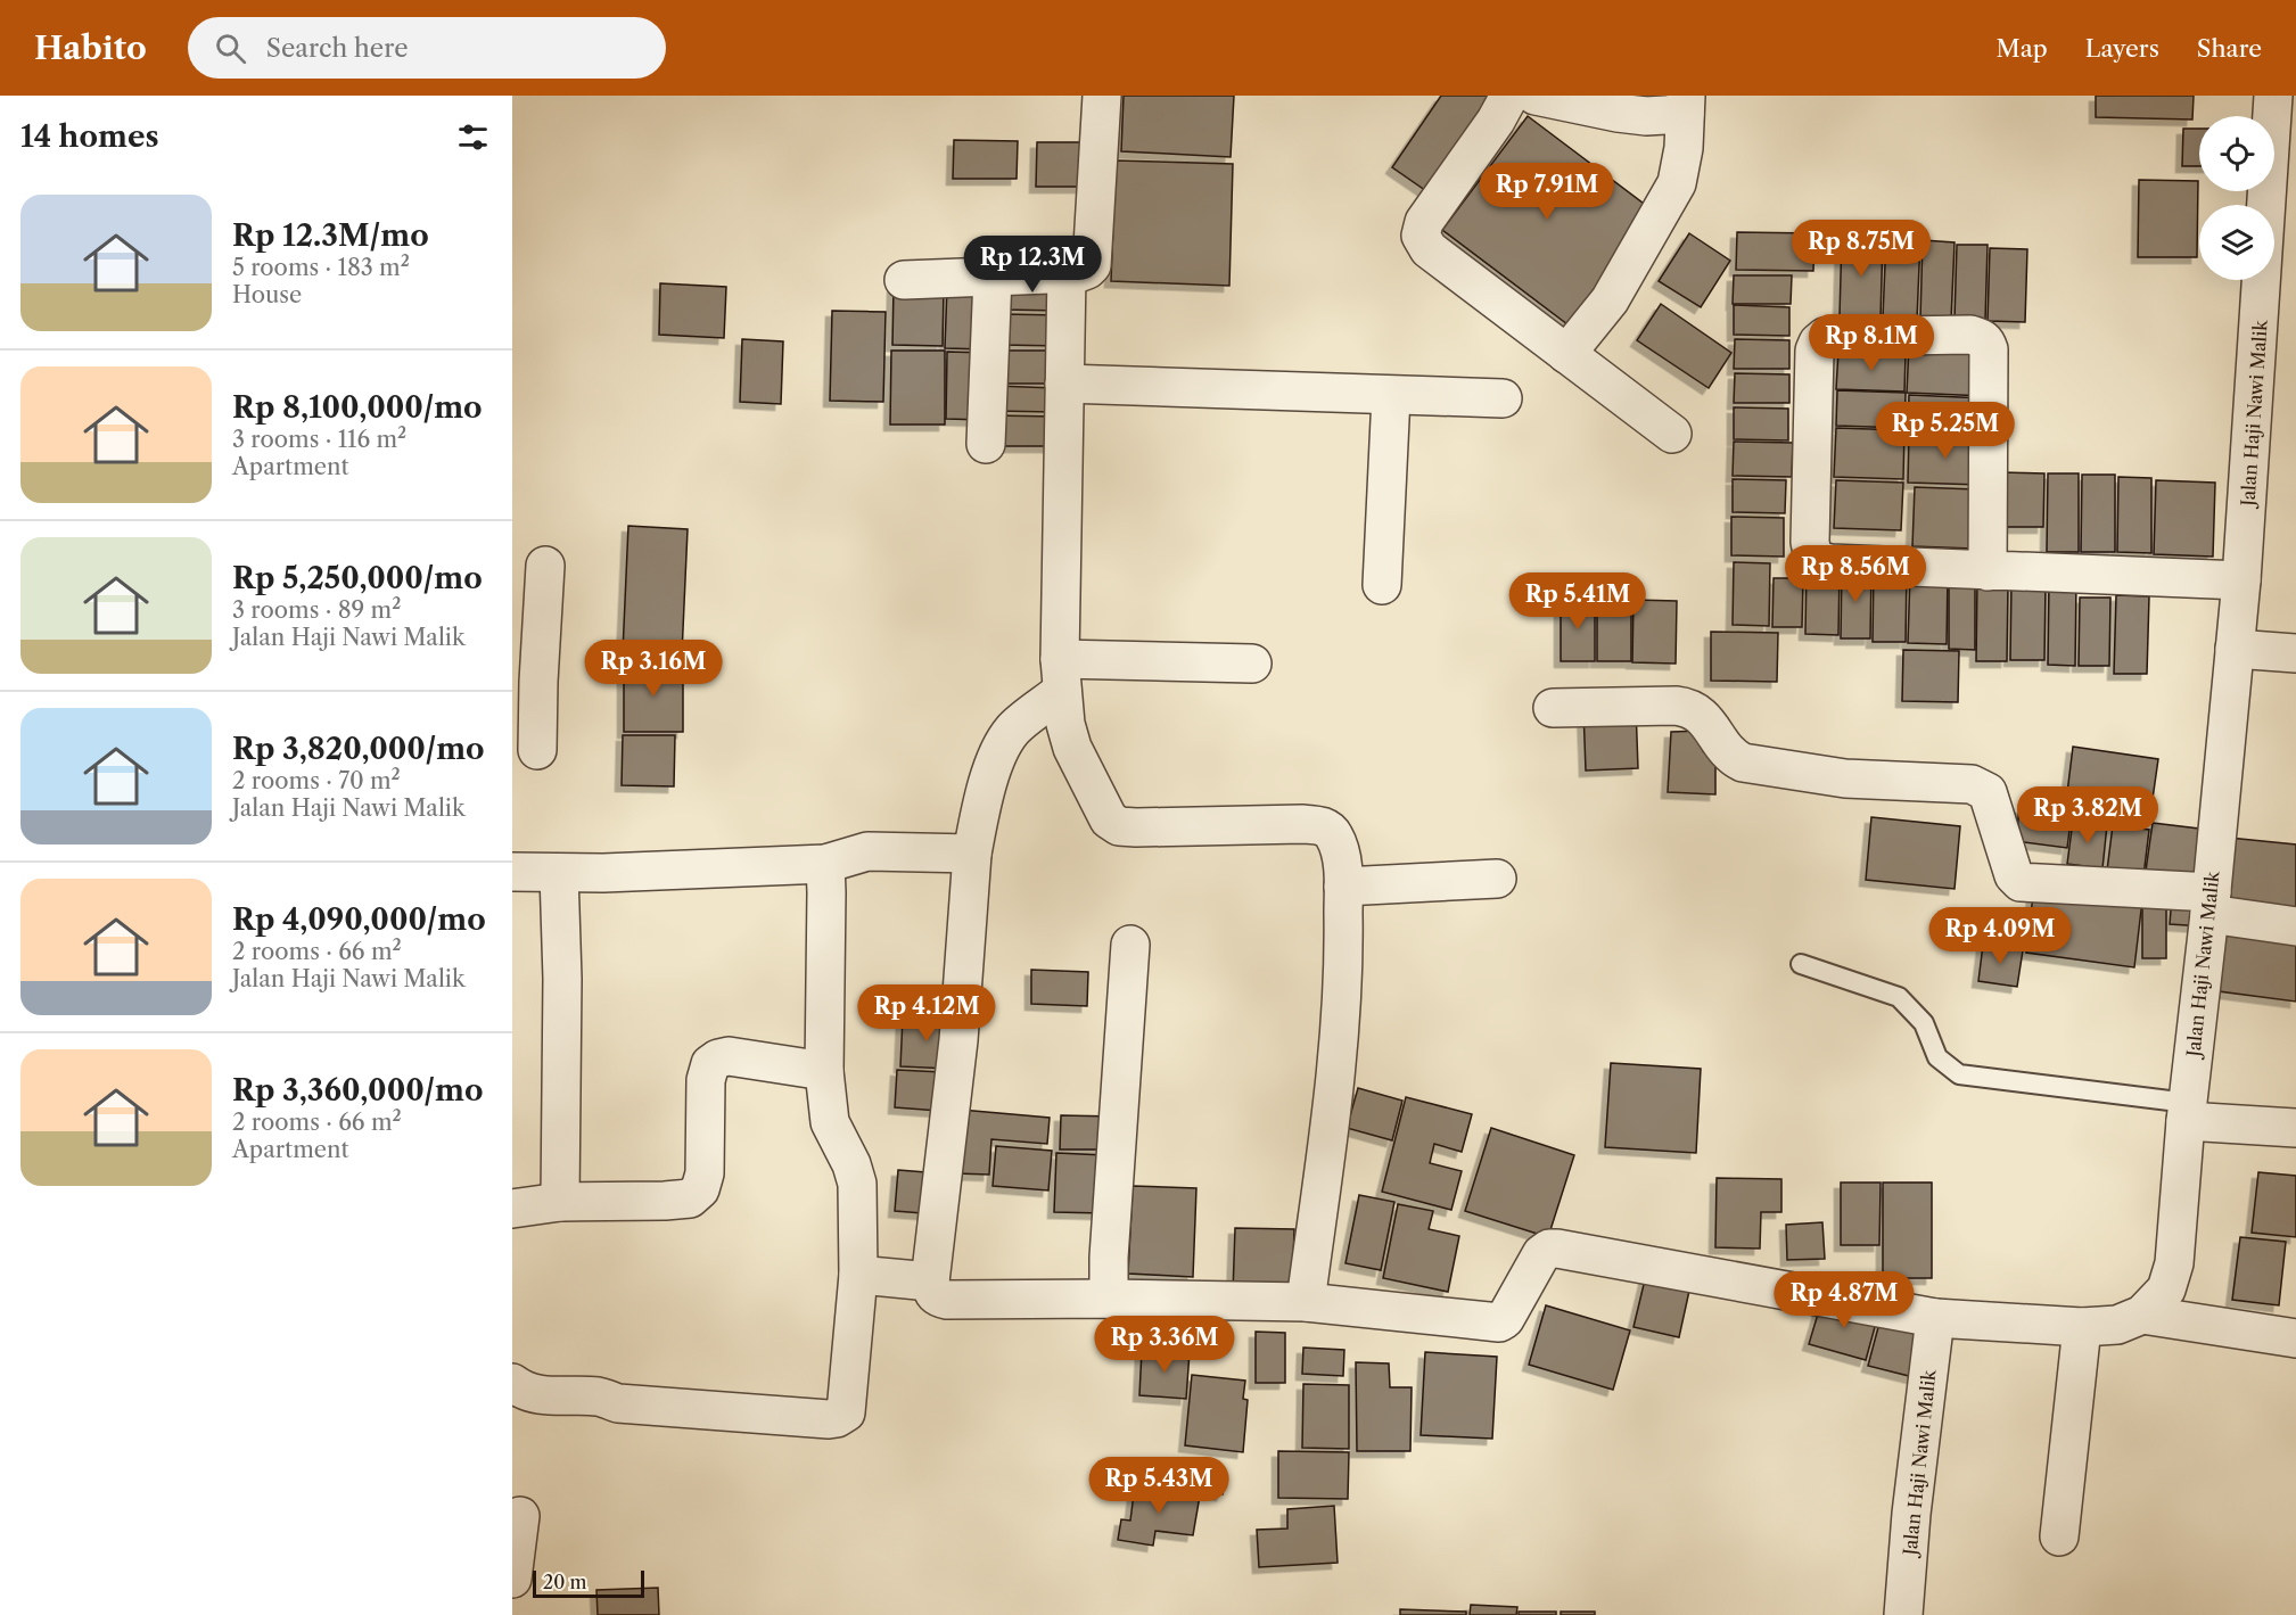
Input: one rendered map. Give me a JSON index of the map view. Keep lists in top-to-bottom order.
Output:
{
  "streets": {
    "street": ["Jalan Haji Nawi Malik"]
  },
  "scale_bar": "20 m",
  "page": {
    "header": "Habito",
    "search": "Search here",
    "nav": ["Map", "Layers", "Share"],
    "heading": "14 homes",
    "price": [
      "Rp 7.91M",
      "Rp 8.75M",
      "Rp 12.3M",
      "Rp 8.1M",
      "Rp 5.25M",
      "Rp 8.56M",
      "Rp 5.41M",
      "Rp 3.16M",
      "Rp 3.82M",
      "Rp 4.09M",
      "Rp 4.12M",
      "Rp 4.87M",
      "Rp 3.36M",
      "Rp 5.43M"
    ],
    "list": [
      {
        "name": "Rp 12.3M/mo",
        "note": "5 rooms · 183 m² · House"
      },
      {
        "name": "Rp 8,100,000/mo",
        "note": "3 rooms · 116 m² · Apartment"
      },
      {
        "name": "Rp 5,250,000/mo",
        "note": "3 rooms · 89 m² · Jalan Haji Nawi Malik"
      },
      {
        "name": "Rp 3,820,000/mo",
        "note": "2 rooms · 70 m² · Jalan Haji Nawi Malik"
      },
      {
        "name": "Rp 4,090,000/mo",
        "note": "2 rooms · 66 m² · Jalan Haji Nawi Malik"
      },
      {
        "name": "Rp 3,360,000/mo",
        "note": "2 rooms · 66 m² · Apartment"
      }
    ],
    "scale": "20 m"
  }
}
